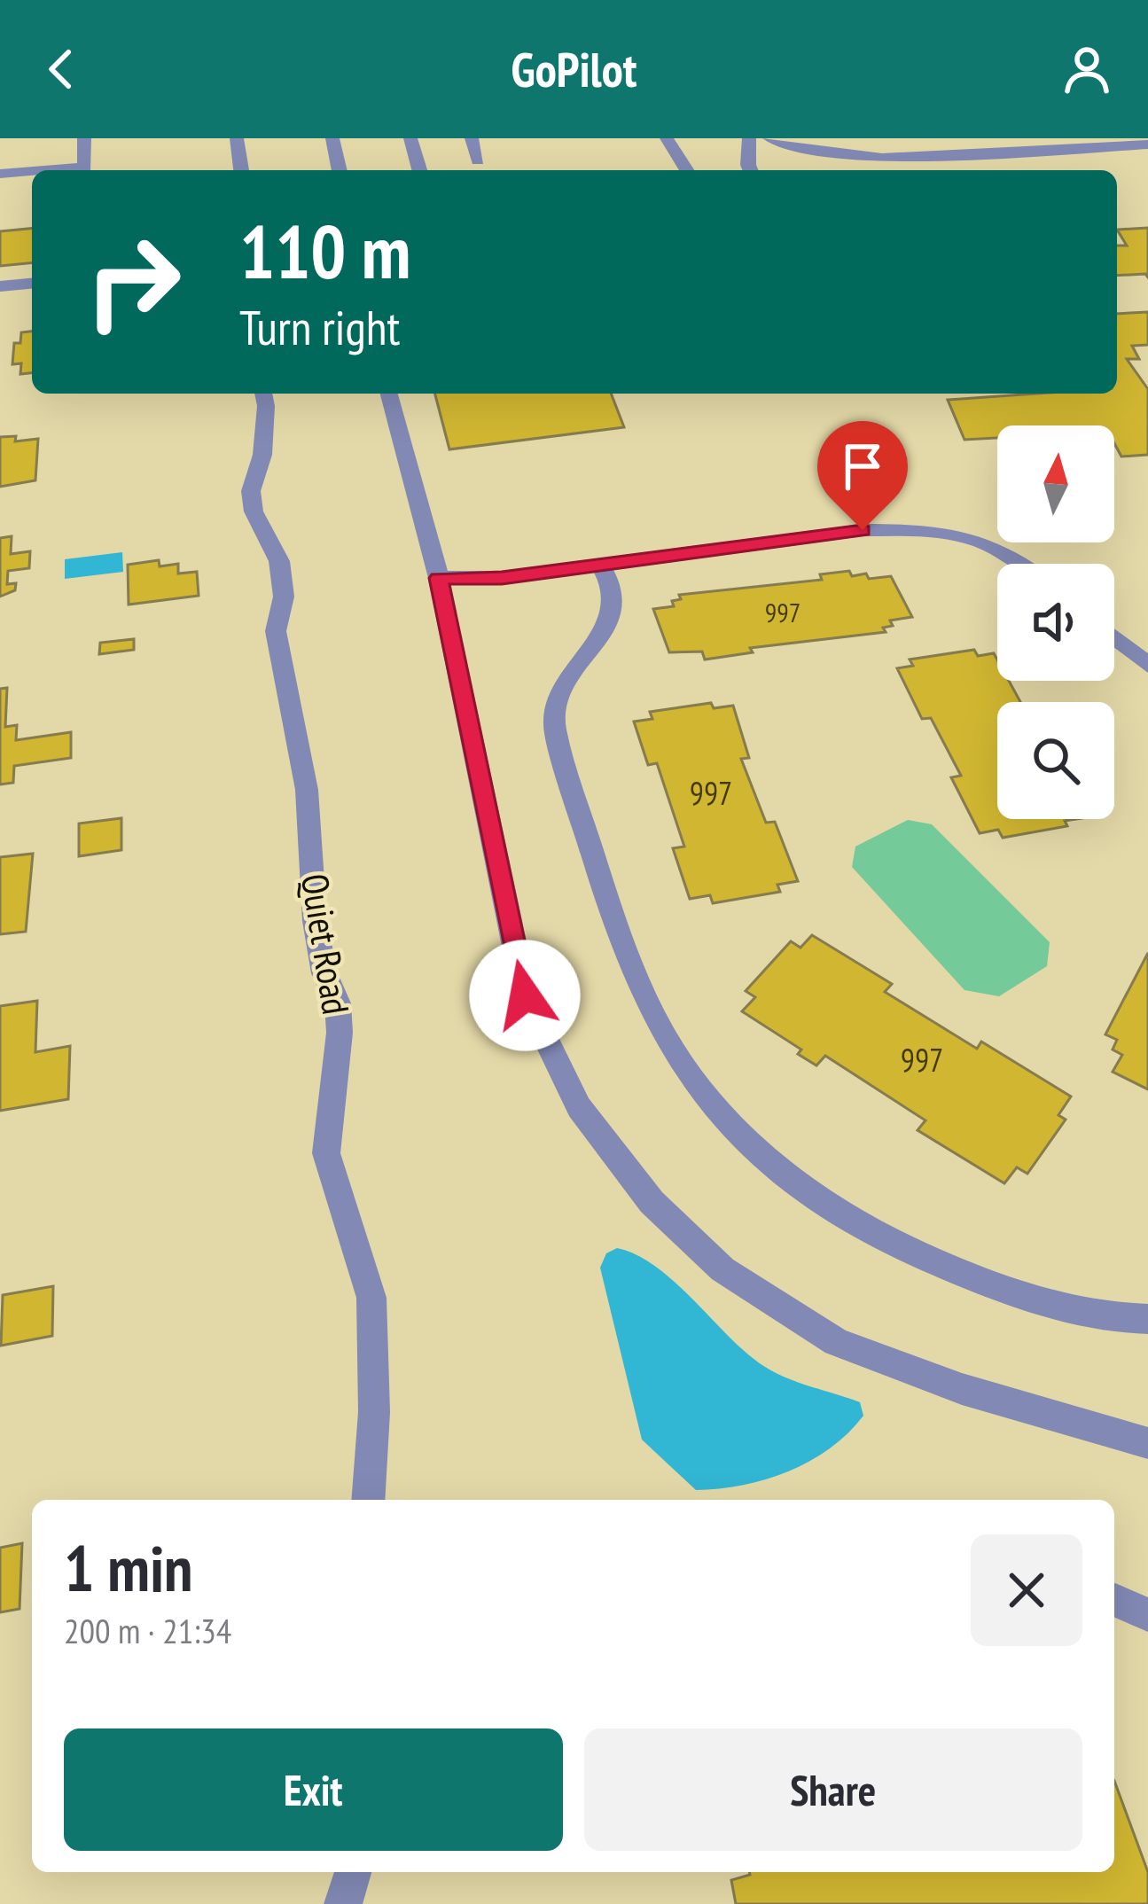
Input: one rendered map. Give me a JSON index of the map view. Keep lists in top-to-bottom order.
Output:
{
  "streets": {
    "street": ["Quiet Road"]
  },
  "house_numbers": ["997", "997", "997"],
  "north": "top",
  "page": {
    "header": "GoPilot",
    "turn": ["110 m", "Turn right"],
    "heading": ["1 min", "200 m · 21:34"],
    "buttons": ["Exit", "Share"]
  }
}
